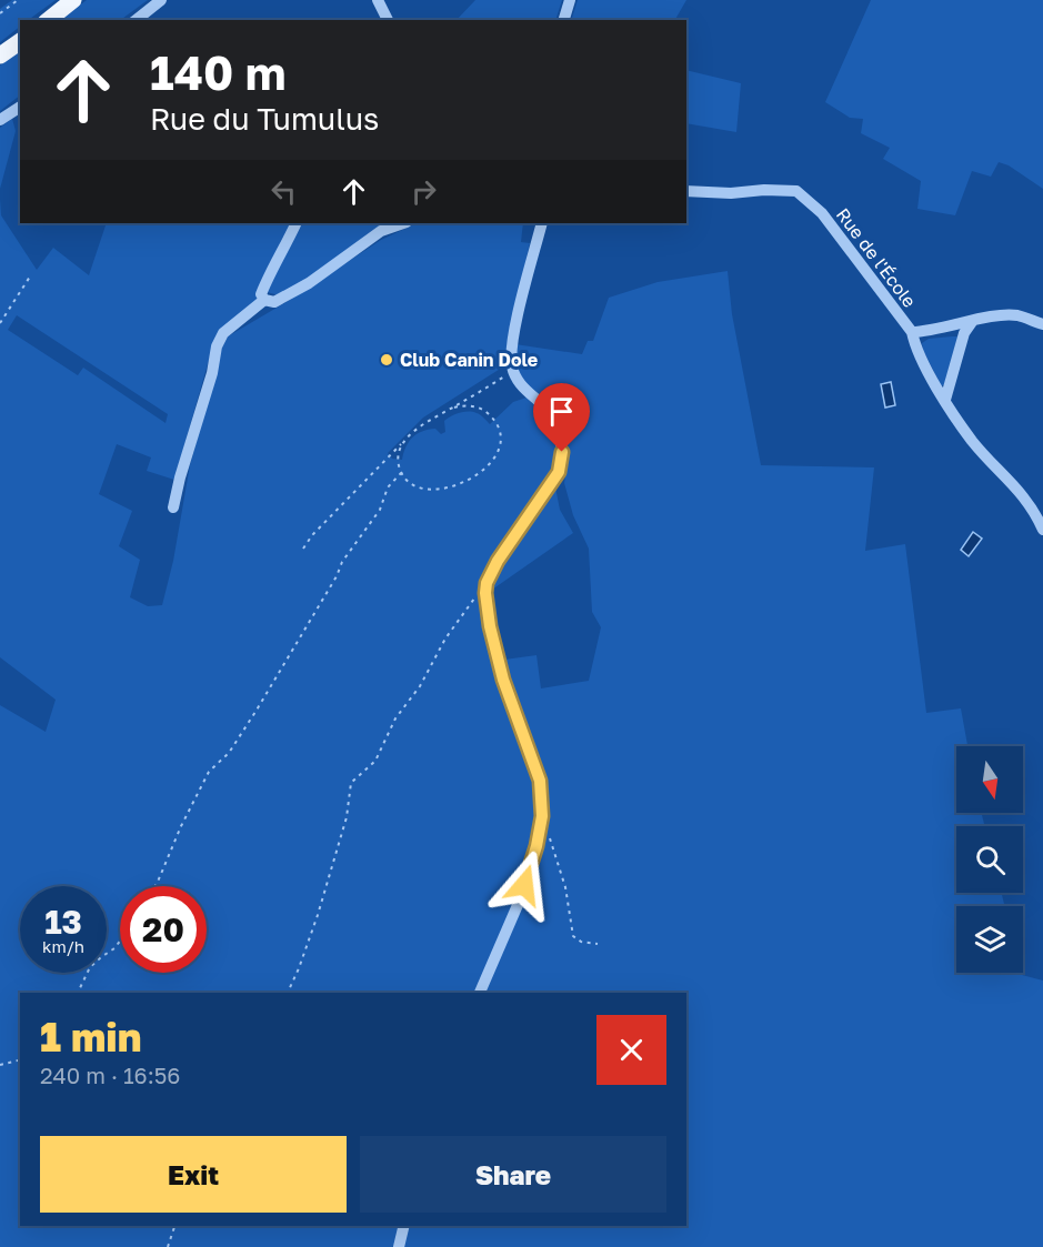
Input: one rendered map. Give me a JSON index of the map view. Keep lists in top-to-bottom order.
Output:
{
  "streets": {
    "street": ["Rue de l'École"]
  },
  "places": ["Club Canin Dole"],
  "north": "bottom",
  "page": {
    "turn": ["140 m", "Rue du Tumulus"],
    "speed": "13 km/h",
    "limit": "20",
    "heading": ["1 min", "240 m · 16:56"],
    "buttons": ["Exit", "Share"]
  }
}
